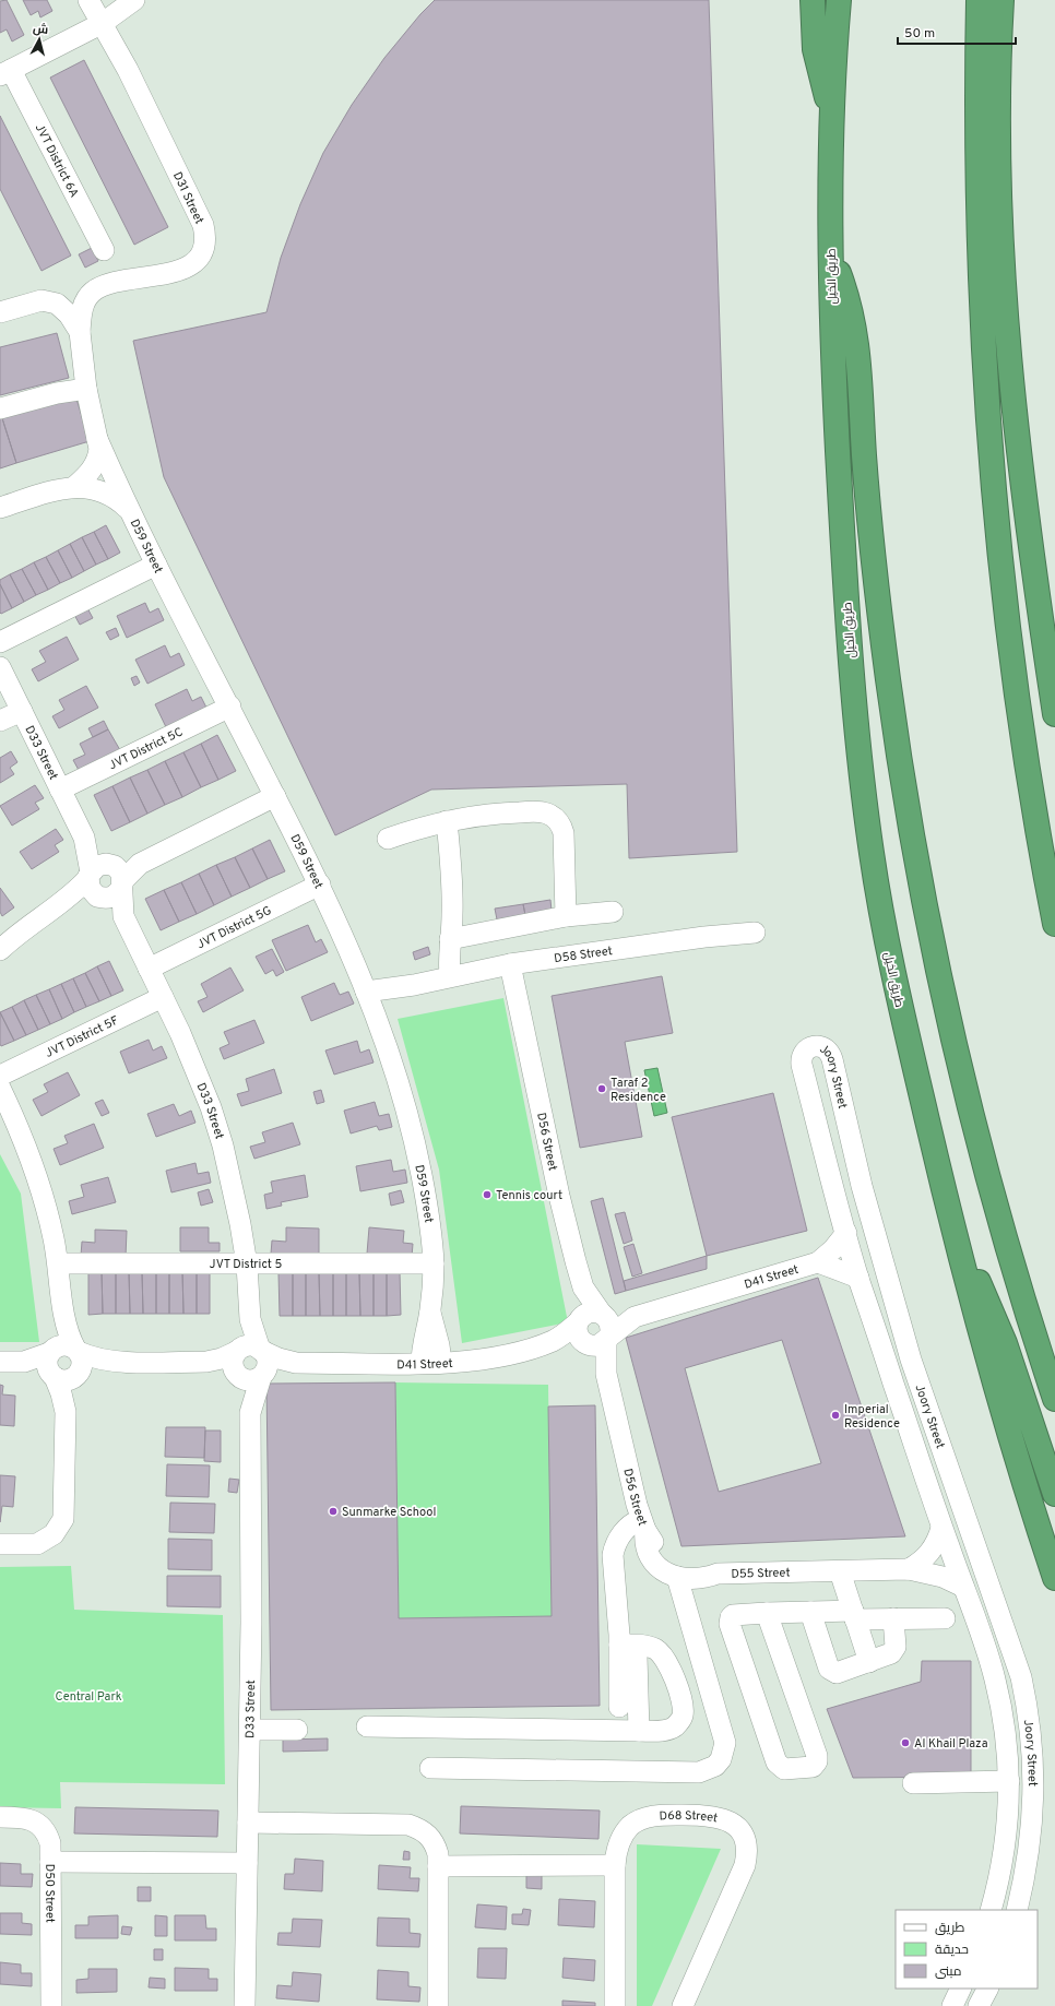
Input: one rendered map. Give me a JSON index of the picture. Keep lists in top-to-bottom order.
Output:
{
  "streets": {
    "highway": ["طريق الخيل"],
    "street": [
      "JVT District 6A",
      "D31 Street",
      "D59 Street",
      "JVT District 5C",
      "D33 Street",
      "JVT District 5G",
      "D58 Street",
      "JVT District 5F",
      "Joory Street",
      "D56 Street",
      "JVT District 5",
      "D41 Street",
      "D55 Street",
      "D68 Street",
      "D50 Street"
    ]
  },
  "crossings": [
    ["D59 Street", "JVT District 5C"],
    ["D59 Street", "JVT District 5G"],
    ["D59 Street", "D58 Street"],
    ["D59 Street", "JVT District 5"],
    ["D59 Street", "D41 Street"],
    ["JVT District 5C", "D33 Street"],
    ["D33 Street", "JVT District 5G"],
    ["D33 Street", "JVT District 5F"],
    ["D33 Street", "JVT District 5"],
    ["D33 Street", "D41 Street"],
    ["D58 Street", "D56 Street"],
    ["Joory Street", "D41 Street"],
    ["Joory Street", "D55 Street"],
    ["D56 Street", "D41 Street"],
    ["D56 Street", "D55 Street"]
  ],
  "parks": ["Central Park"],
  "places": [
    "Taraf 2 Residence",
    "Tennis court",
    "Imperial Residence",
    "Sunmarke School",
    "Al Khail Plaza"
  ],
  "legend": ["طريق", "حديقة", "مبنى"],
  "scale_bar": "50 m",
  "north": "top"
}
